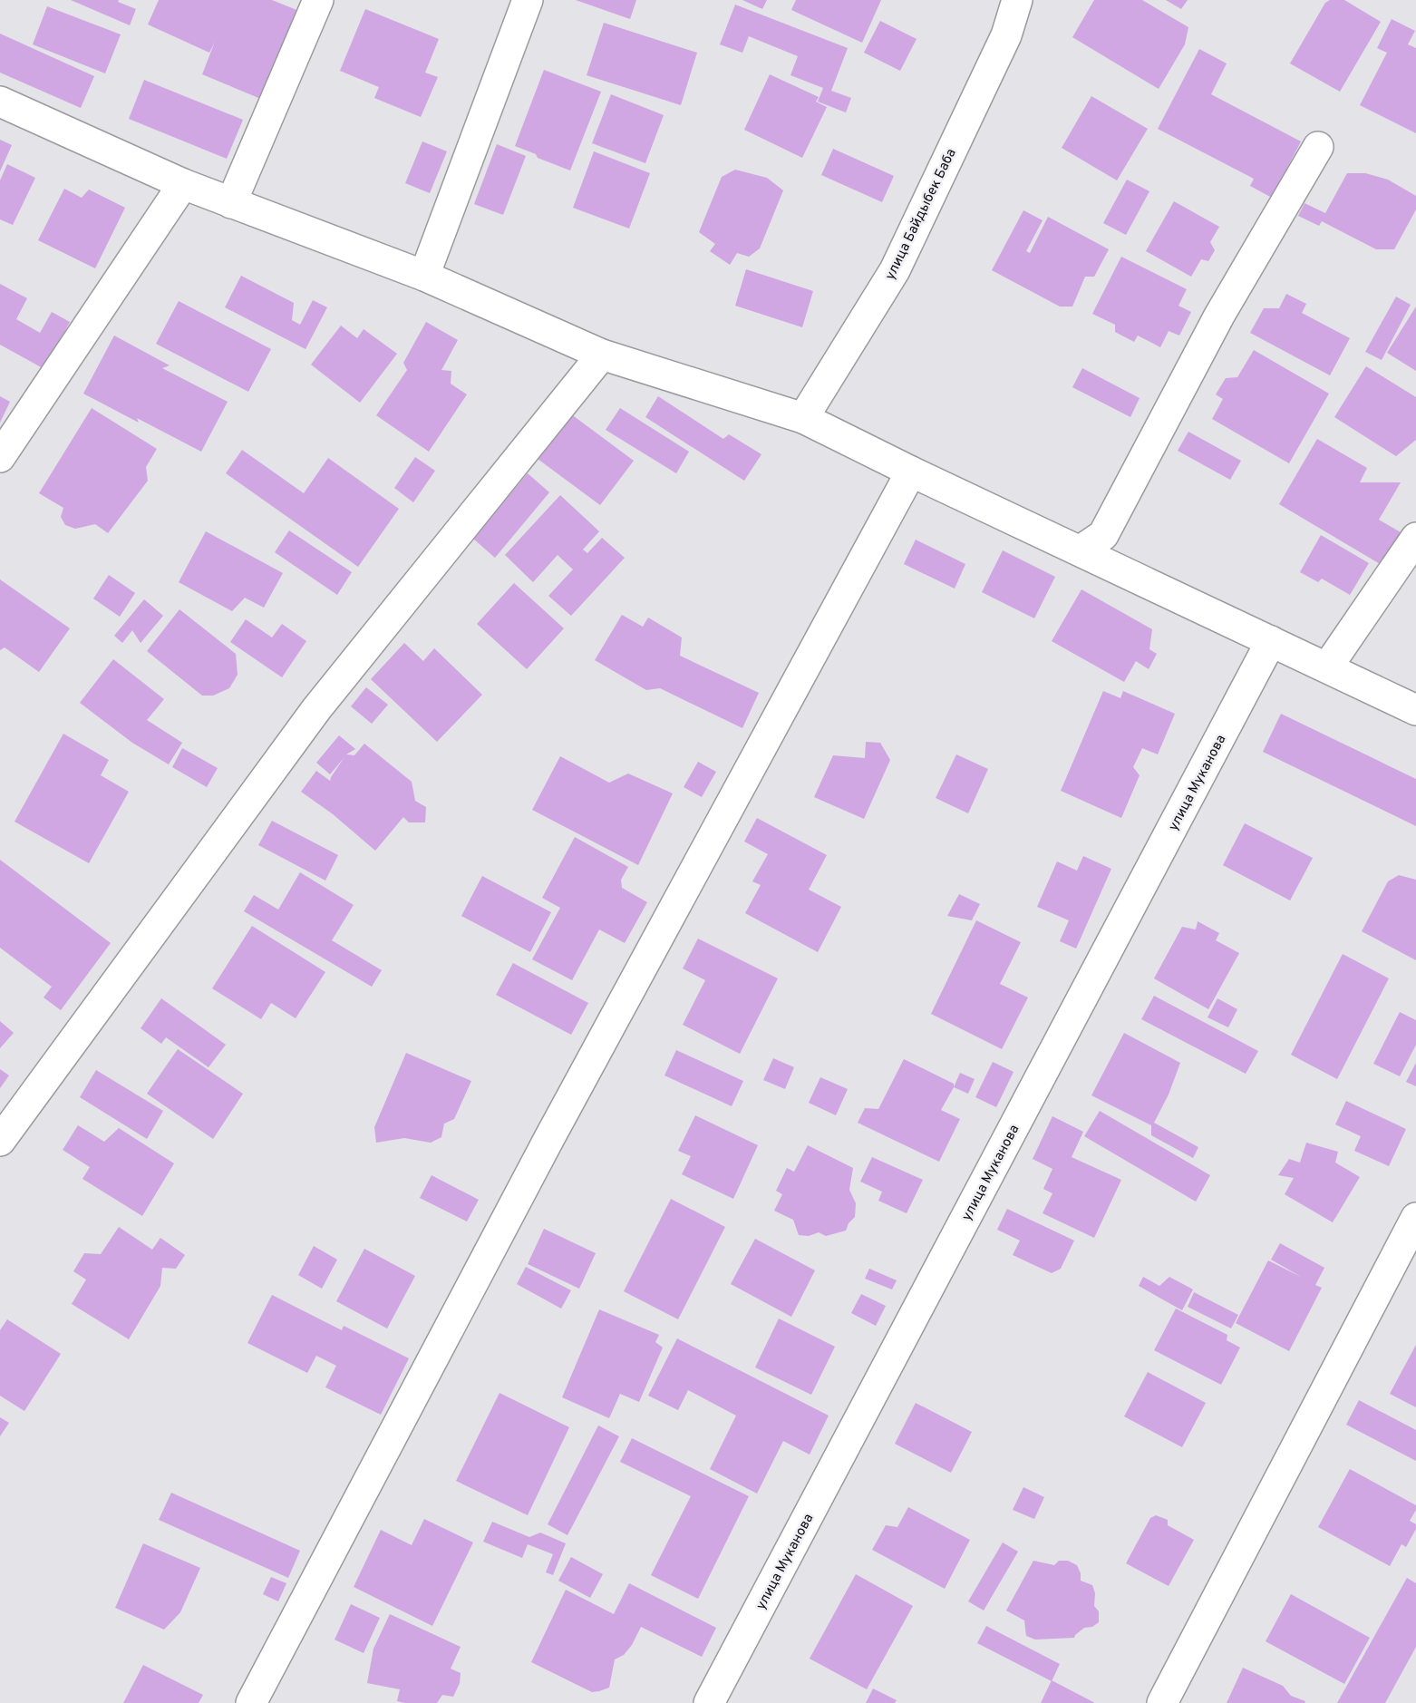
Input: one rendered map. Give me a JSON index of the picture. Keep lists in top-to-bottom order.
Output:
{
  "streets": {
    "street": ["улица Байдыбек Баба", "улица Муканова"]
  }
}
